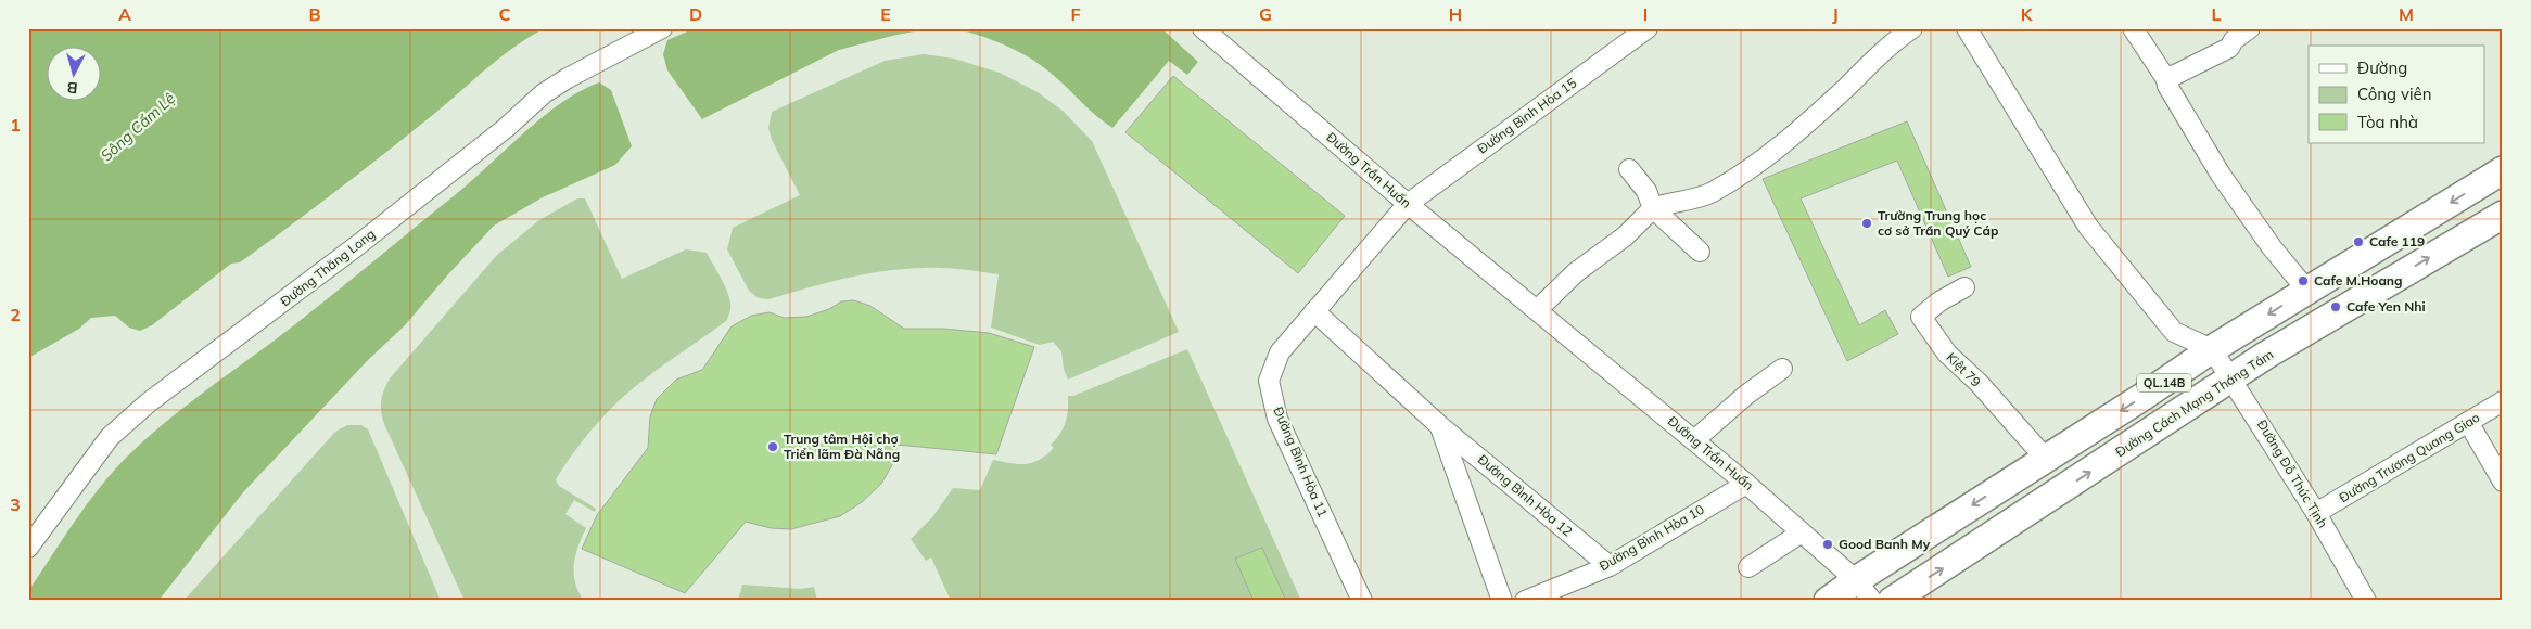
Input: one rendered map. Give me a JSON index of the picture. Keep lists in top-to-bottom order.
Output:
{
  "streets": {
    "highway": ["QL.14B", "Đường Cách Mạng Tháng Tám"],
    "street": [
      "Đường Bình Hòa 15",
      "Đường Trần Huấn",
      "Đường Thăng Long",
      "Kiệt 79",
      "Đường Trương Quang Giao",
      "Đường Bình Hòa 11",
      "Đường Đỗ Thúc Tịnh",
      "Đường Bình Hòa 12",
      "Đường Bình Hòa 10"
    ]
  },
  "crossings": [
    ["Đường Bình Hòa 15", "Đường Trần Huấn"],
    ["Đường Bình Hòa 15", "Đường Bình Hòa 11"],
    ["Đường Trần Huấn", "QL.14B"],
    ["Đường Trần Huấn", "Đường Bình Hòa 11"],
    ["Đường Trần Huấn", "Đường Bình Hòa 10"],
    ["Kiệt 79", "QL.14B"],
    ["QL.14B", "Đường Đỗ Thúc Tịnh"],
    ["Đường Cách Mạng Tháng Tám", "Đường Đỗ Thúc Tịnh"],
    ["Đường Trương Quang Giao", "Đường Đỗ Thúc Tịnh"],
    ["Đường Bình Hòa 11", "Đường Bình Hòa 12"],
    ["Đường Bình Hòa 12", "Đường Bình Hòa 10"]
  ],
  "water": ["Sông Cẩm Lệ"],
  "places": [
    "Trường Trung học cơ sở Trần Quý Cáp",
    "Cafe 119",
    "Cafe M.Hoang",
    "Cafe Yen Nhi",
    "Trung tâm Hội chợ Triển lãm Đà Nẵng",
    "Good Banh My"
  ],
  "legend": ["Đường", "Công viên", "Tòa nhà"],
  "north": "bottom",
  "grid": {
    "columns": [
      "A",
      "B",
      "C",
      "D",
      "E",
      "F",
      "G",
      "H",
      "I",
      "J",
      "K",
      "L",
      "M"
    ],
    "rows": ["1", "2", "3"]
  }
}
